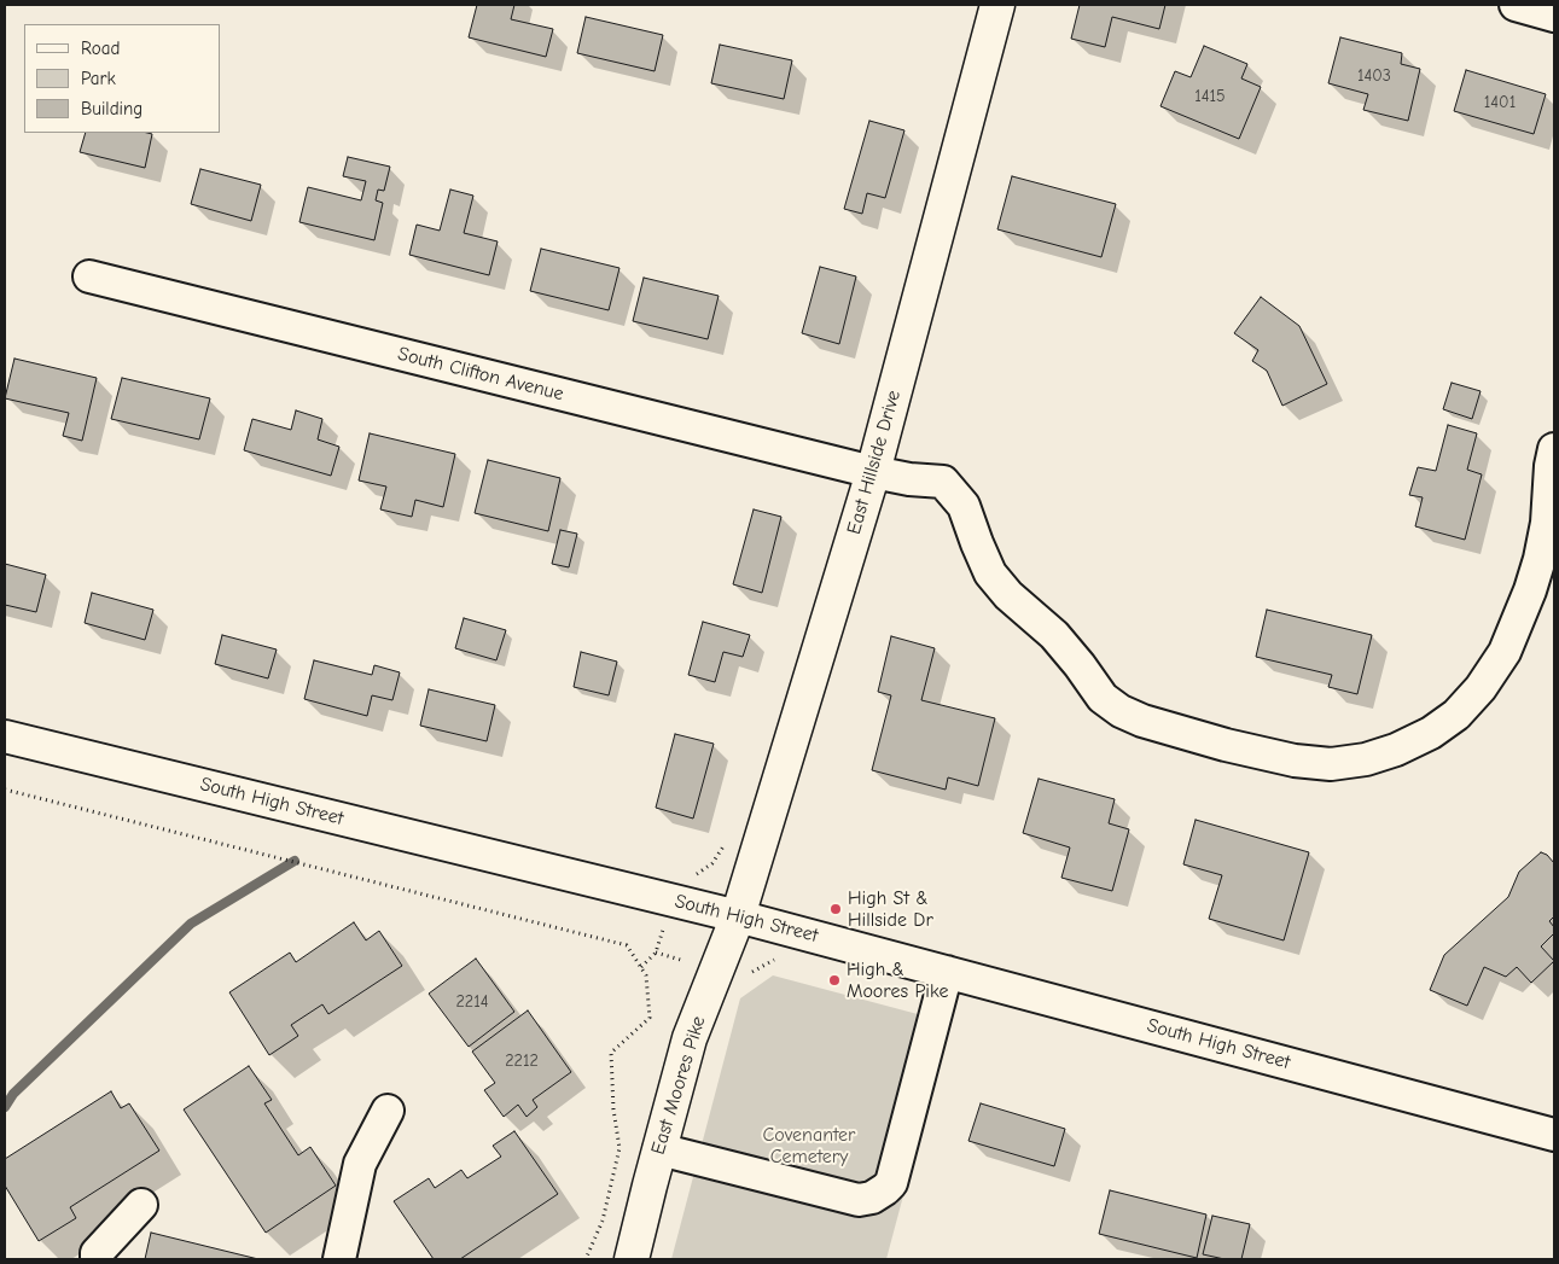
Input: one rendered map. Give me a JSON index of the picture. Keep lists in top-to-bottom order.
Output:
{
  "streets": {
    "main road": ["East Hillside Drive", "East Moores Pike"],
    "street": ["South Clifton Avenue", "South High Street"]
  },
  "crossings": [
    ["South Clifton Avenue", "East Hillside Drive"],
    ["East Hillside Drive", "South High Street"],
    ["East Hillside Drive", "East Moores Pike"],
    ["South High Street", "East Moores Pike"]
  ],
  "parks": ["Covenanter Cemetery"],
  "places": ["High St & Hillside Dr", "High & Moores Pike"],
  "house_numbers": [
    "1403",
    "1415",
    "1401",
    "2214",
    "2212"
  ],
  "legend": ["Road", "Park", "Building"]
}
